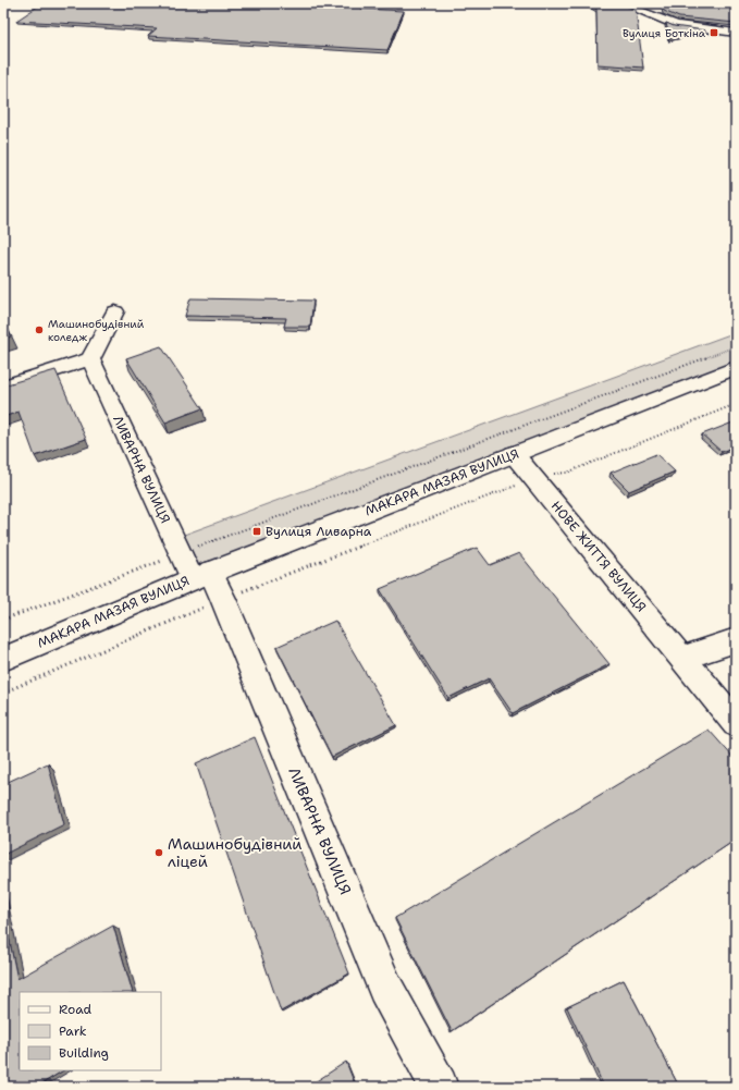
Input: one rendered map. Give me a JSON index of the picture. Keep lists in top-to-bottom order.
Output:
{
  "streets": {
    "street": ["ЛИВАРНА ВУЛИЦЯ", "МАКАРА МАЗАЯ ВУЛИЦЯ", "НОВЕ ЖИТТЯ ВУЛИЦЯ"]
  },
  "crossings": [
    ["ЛИВАРНА ВУЛИЦЯ", "МАКАРА МАЗАЯ ВУЛИЦЯ"],
    ["МАКАРА МАЗАЯ ВУЛИЦЯ", "НОВЕ ЖИТТЯ ВУЛИЦЯ"]
  ],
  "places": {
    "transit": ["Вулиця Боткіна", "Вулиця Ливарна"],
    "other": ["Машинобудівний коледж", "Машинобудівний ліцей"]
  },
  "legend": ["Road", "Park", "Building"]
}
